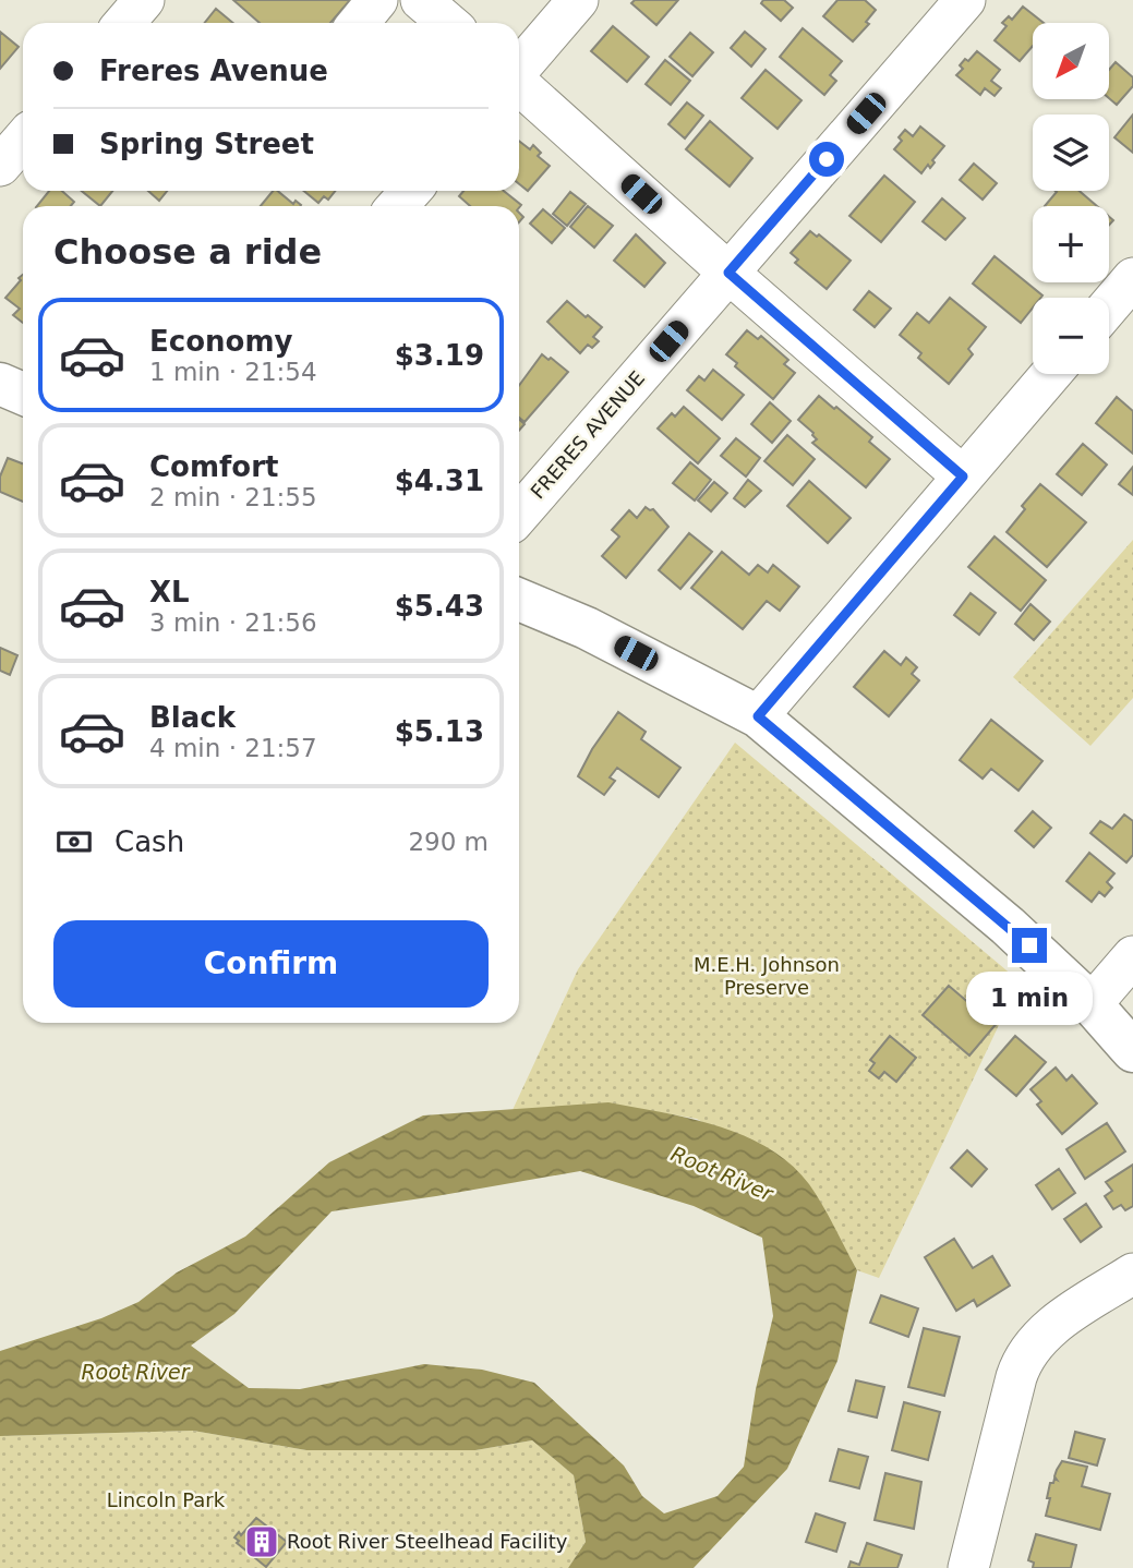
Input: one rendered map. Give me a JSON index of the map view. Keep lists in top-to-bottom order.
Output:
{
  "streets": {
    "street": ["FRERES AVENUE"]
  },
  "water": ["Root River"],
  "parks": ["M.E.H. Johnson Preserve", "Lincoln Park"],
  "places": {
    "building": ["Root River Steelhead Facility"]
  },
  "north": "bottom left",
  "page": {
    "map_buttons": ["+", "−"],
    "banner": ["Freres Avenue", "Spring Street"],
    "heading": "Choose a ride",
    "list": [
      {
        "name": "Economy",
        "note": "1 min · 21:54",
        "value": "$3.19"
      },
      {
        "name": "Comfort",
        "note": "2 min · 21:55",
        "value": "$4.31"
      },
      {
        "name": "XL",
        "note": "3 min · 21:56",
        "value": "$5.43"
      },
      {
        "name": "Black",
        "note": "4 min · 21:57",
        "value": "$5.13"
      }
    ],
    "pay": ["Cash", "290 m"],
    "buttons": "Confirm",
    "bubble": "1 min"
  }
}
